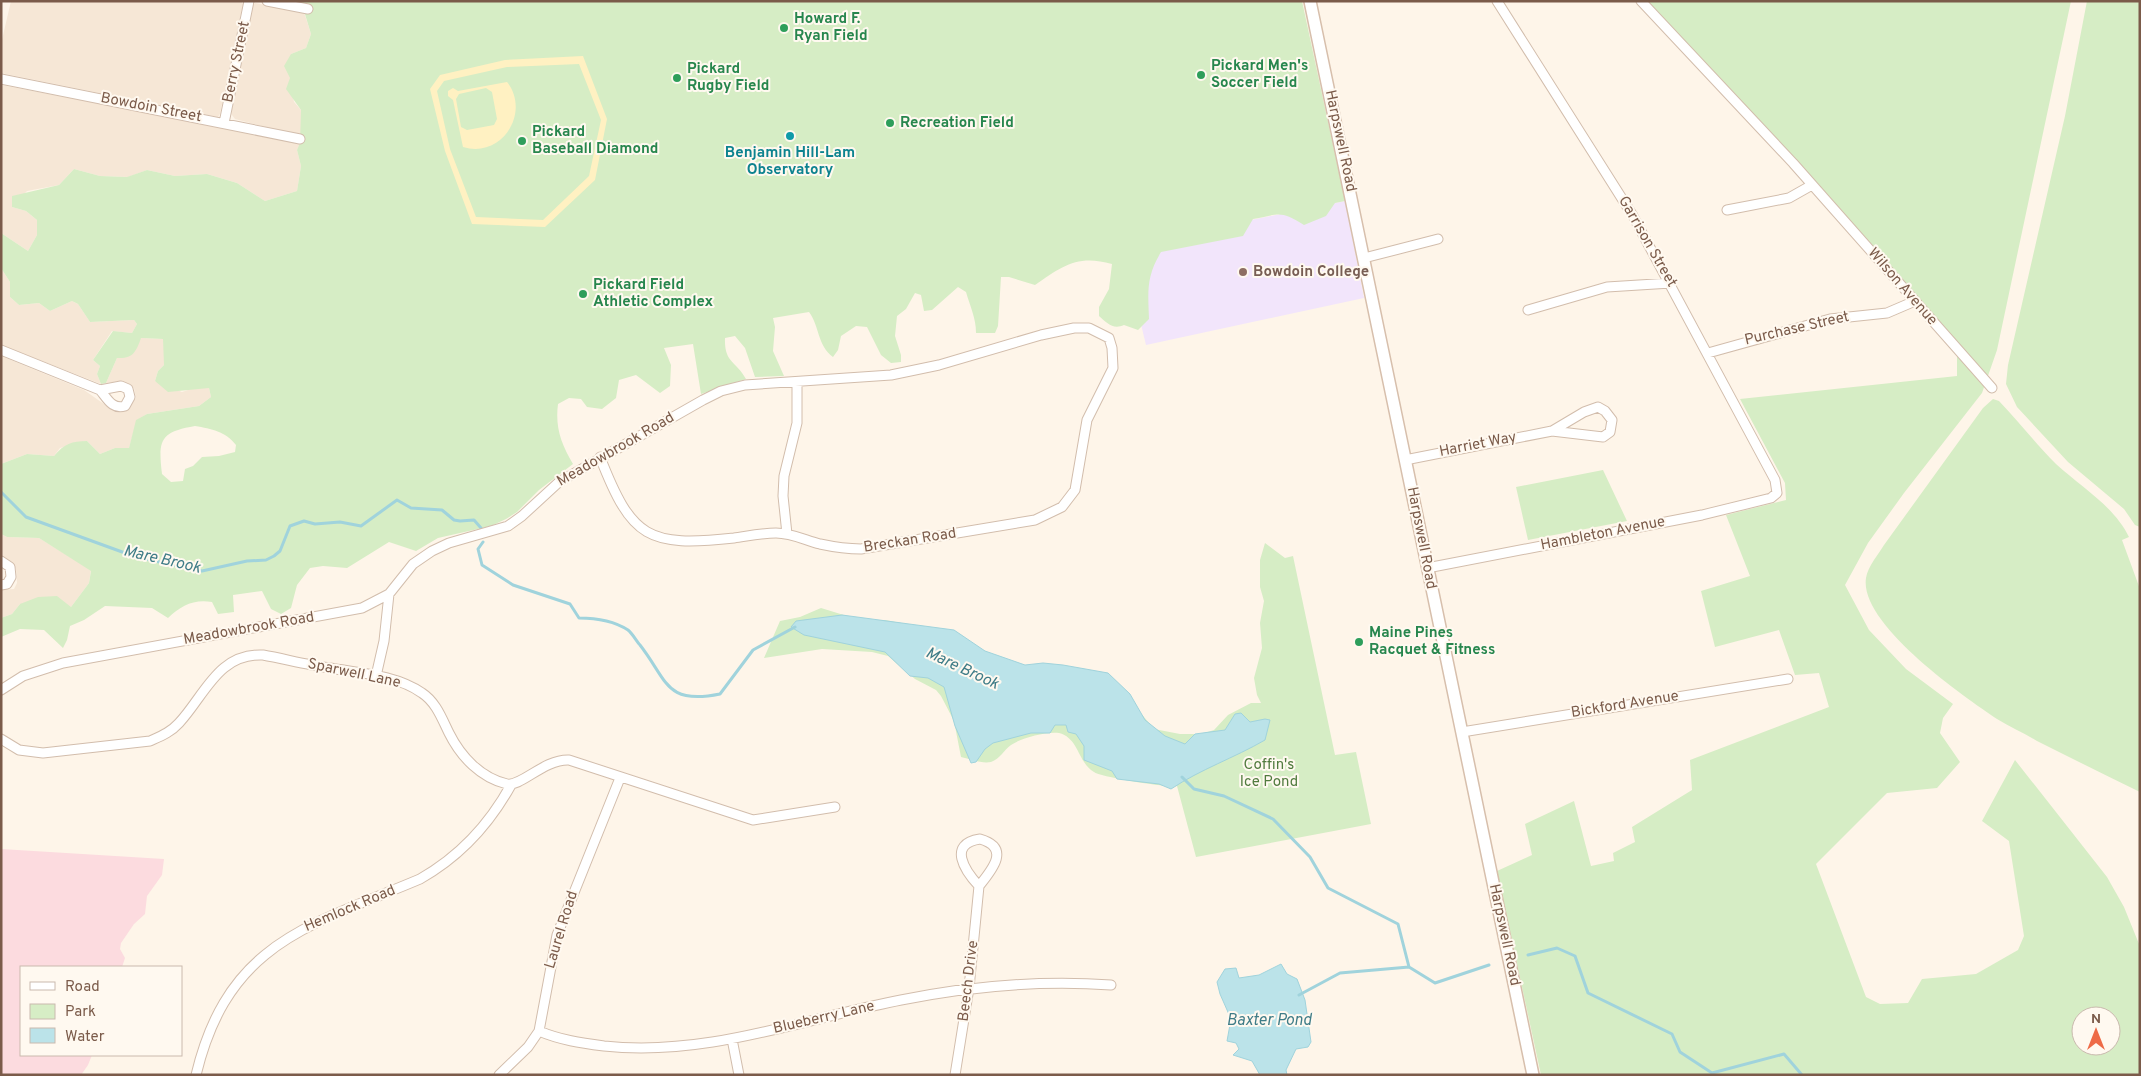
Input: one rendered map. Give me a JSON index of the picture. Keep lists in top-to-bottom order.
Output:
{
  "streets": {
    "main road": ["Harpswell Road"],
    "street": [
      "Berry Street",
      "Bowdoin Street",
      "Garrison Street",
      "Wilson Avenue",
      "Purchase Street",
      "Harriet Way",
      "Meadowbrook Road",
      "Hambleton Avenue",
      "Breckan Road",
      "Sparwell Lane",
      "Bickford Avenue",
      "Hemlock Road",
      "Laurel Road",
      "Beech Drive",
      "Blueberry Lane"
    ]
  },
  "crossings": [
    ["Berry Street", "Bowdoin Street"],
    ["Harpswell Road", "Harriet Way"],
    ["Harpswell Road", "Hambleton Avenue"],
    ["Harpswell Road", "Bickford Avenue"],
    ["Garrison Street", "Purchase Street"],
    ["Garrison Street", "Hambleton Avenue"],
    ["Wilson Avenue", "Purchase Street"],
    ["Meadowbrook Road", "Breckan Road"],
    ["Sparwell Lane", "Hemlock Road"],
    ["Laurel Road", "Blueberry Lane"],
    ["Beech Drive", "Blueberry Lane"]
  ],
  "water": ["Mare Brook", "Baxter Pond"],
  "parks": ["Coffin's Ice Pond"],
  "places": [
    "Howard F. Ryan Field",
    "Pickard Men's Soccer Field",
    "Pickard Rugby Field",
    "Recreation Field",
    "Benjamin Hill-Lam Observatory",
    "Pickard Baseball Diamond",
    "Bowdoin College",
    "Pickard Field Athletic Complex",
    "Maine Pines Racquet & Fitness"
  ],
  "legend": ["Road", "Park", "Water"],
  "north": "top"
}
